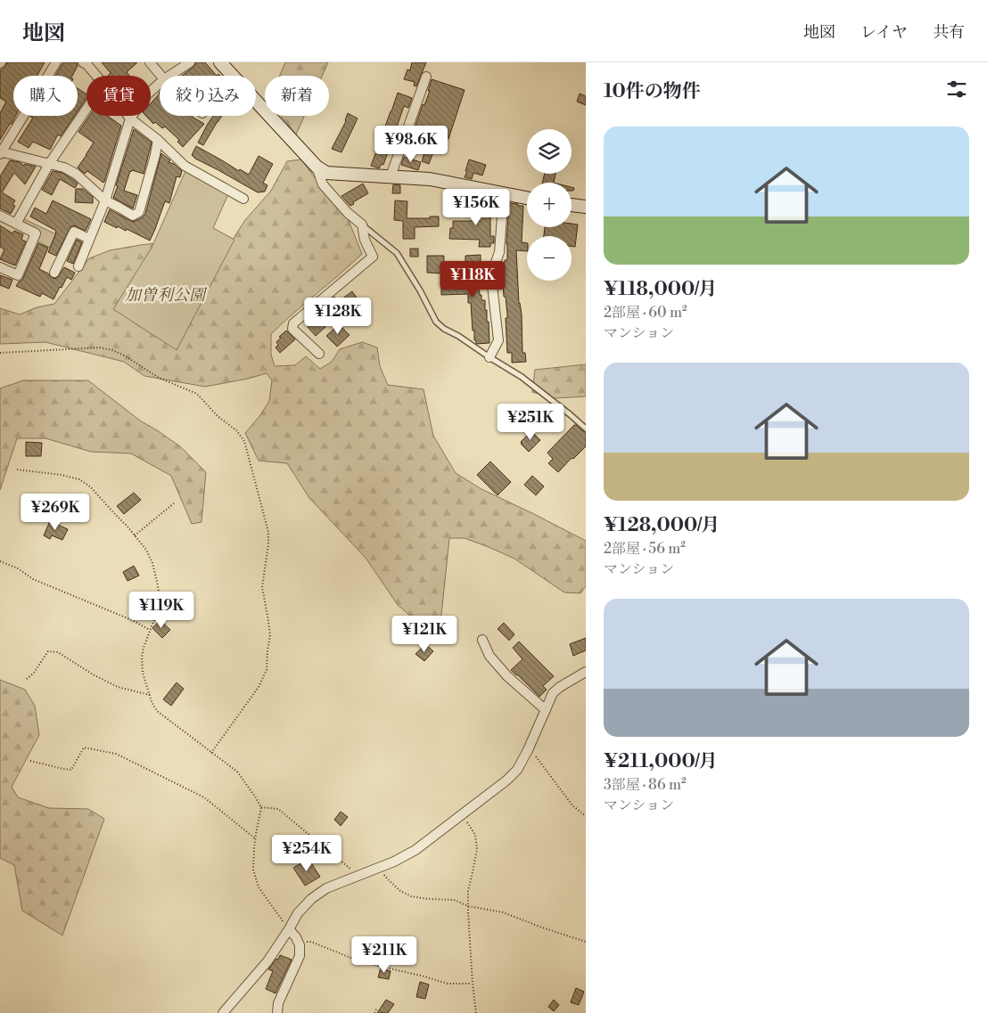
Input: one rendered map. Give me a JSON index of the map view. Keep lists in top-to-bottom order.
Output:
{
  "parks": ["加曽利公園"],
  "page": {
    "header": "地図",
    "nav": ["地図", "レイヤ", "共有"],
    "heading": "10件の物件",
    "chip": [
      "購入",
      "賃貸",
      "絞り込み",
      "新着"
    ],
    "list": [
      {
        "name": "¥118,000/月",
        "note": "2部屋 · 60 m² · マンション"
      },
      {
        "name": "¥128,000/月",
        "note": "2部屋 · 56 m² · マンション"
      },
      {
        "name": "¥211,000/月",
        "note": "3部屋 · 86 m² · マンション"
      }
    ],
    "price": [
      "¥98.6K",
      "¥156K",
      "¥118K",
      "¥128K",
      "¥251K",
      "¥269K",
      "¥119K",
      "¥121K",
      "¥254K",
      "¥211K"
    ],
    "map_buttons": ["+", "−"]
  }
}
